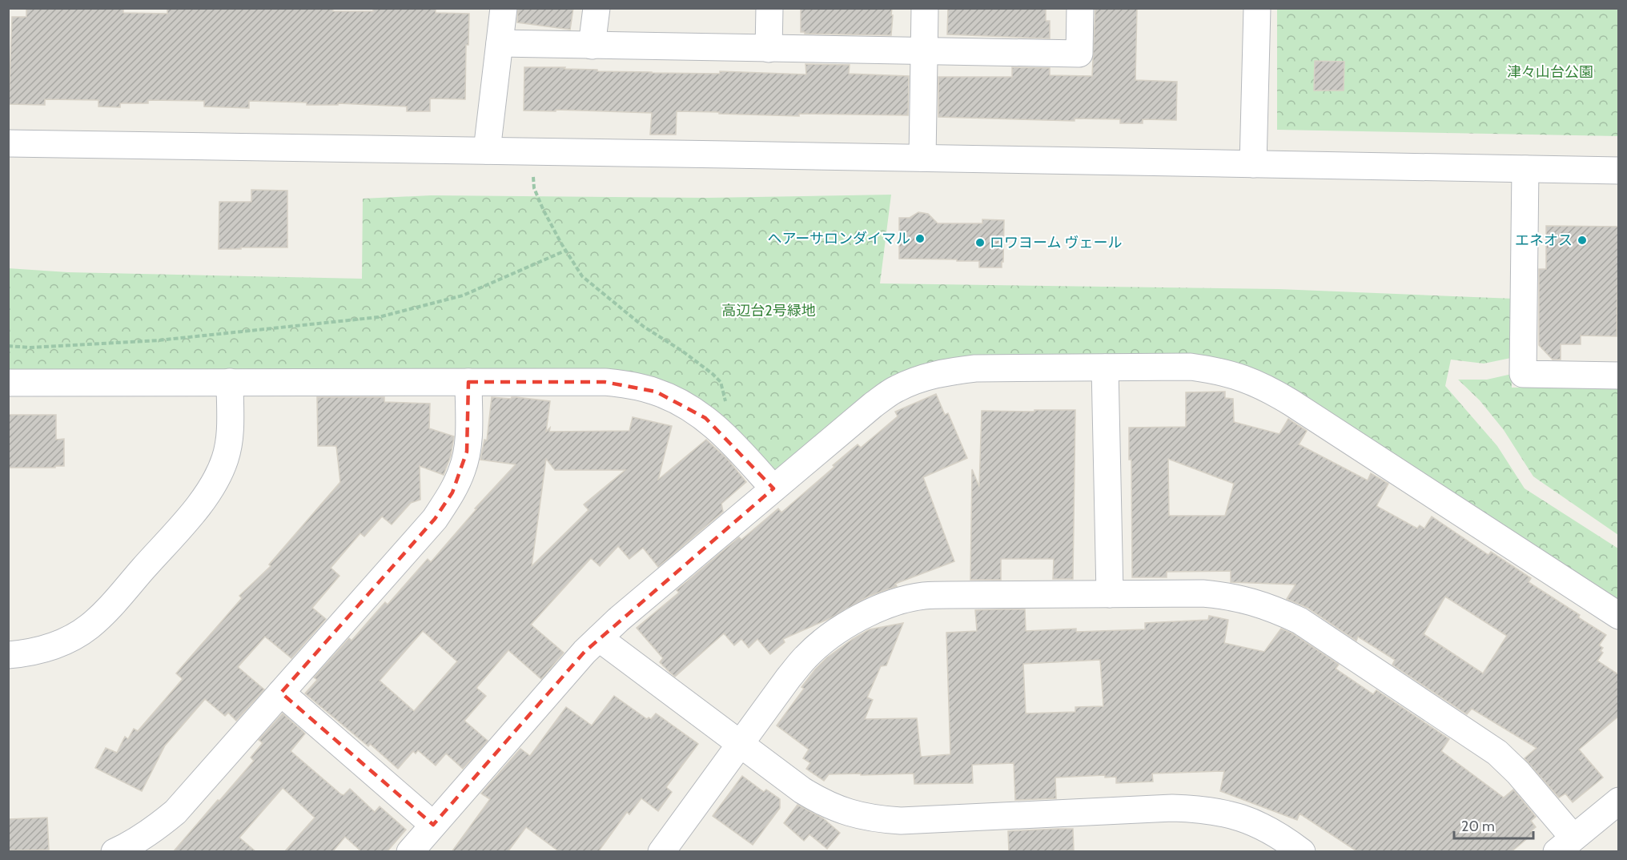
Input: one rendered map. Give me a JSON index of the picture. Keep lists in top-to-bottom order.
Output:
{
  "parks": ["津々山台公園", "高辺台2号緑地"],
  "places": ["ヘアーサロンダイマル", "エネオス", "ロワヨーム ヴェール"],
  "scale_bar": "20 m"
}
